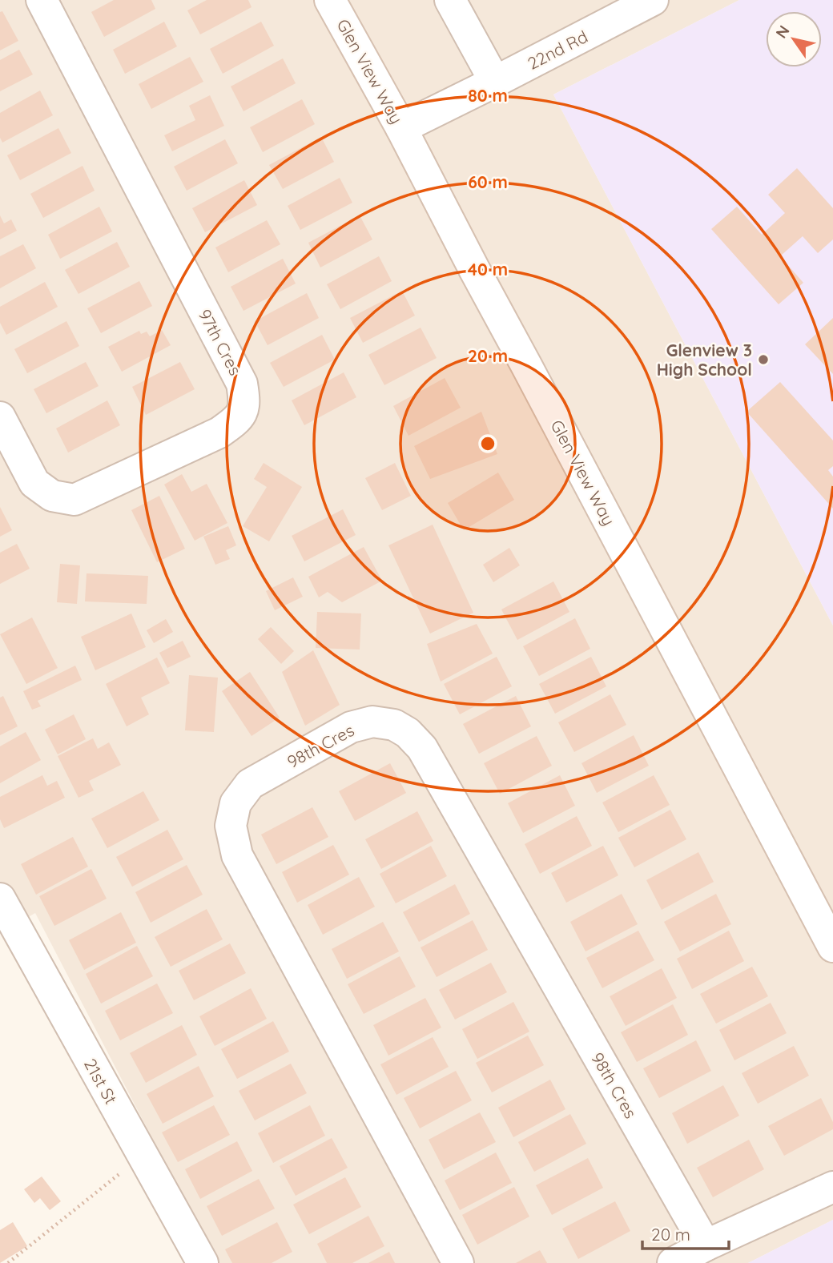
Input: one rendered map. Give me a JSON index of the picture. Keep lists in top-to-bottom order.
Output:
{
  "streets": {
    "street": [
      "22nd Rd",
      "Glen View Way",
      "97th Cres",
      "98th Cres",
      "21st St"
    ]
  },
  "crossings": [
    ["22nd Rd", "Glen View Way"]
  ],
  "places": ["Glenview 3 High School"],
  "scale_bar": "20 m",
  "north": "top left",
  "rings": [
    "80 m",
    "60 m",
    "40 m",
    "20 m"
  ]
}
